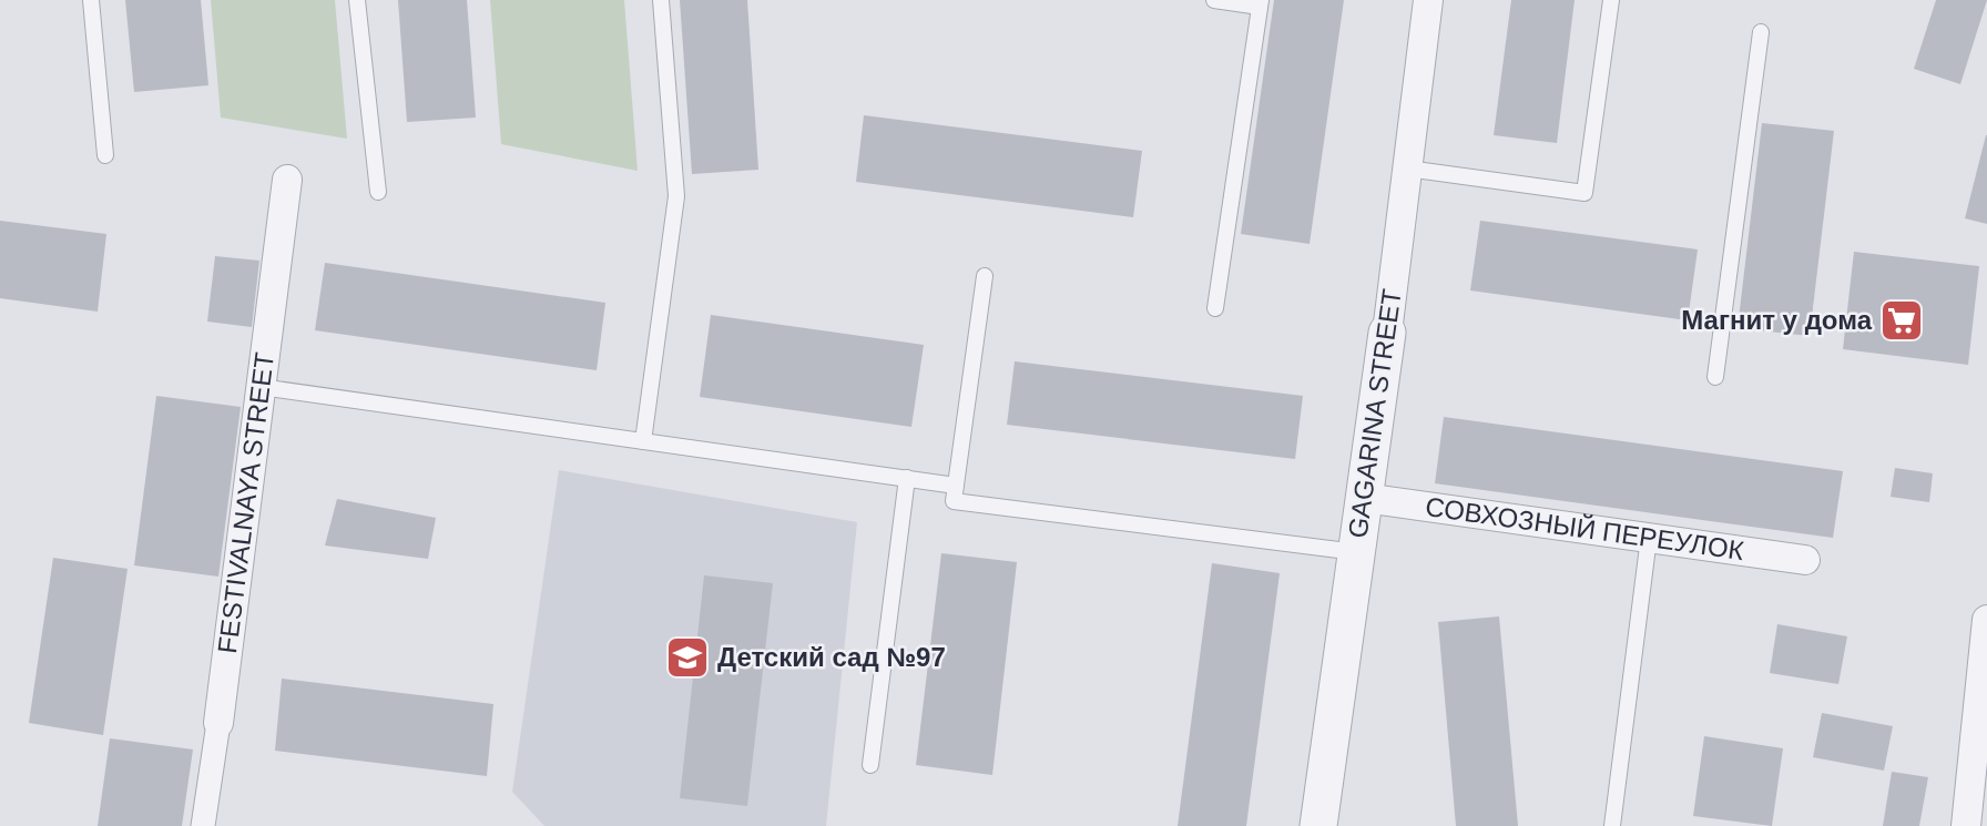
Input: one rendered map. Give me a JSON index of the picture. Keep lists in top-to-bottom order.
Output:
{
  "streets": {
    "street": ["GAGARINA STREET", "FESTIVALNAYA STREET", "СОВХОЗНЫЙ ПЕРЕУЛОК"]
  },
  "crossings": [
    ["GAGARINA STREET", "СОВХОЗНЫЙ ПЕРЕУЛОК"]
  ],
  "places": {
    "supermarket": ["Магнит у дома"],
    "school or university": ["Детский сад №97"]
  }
}
